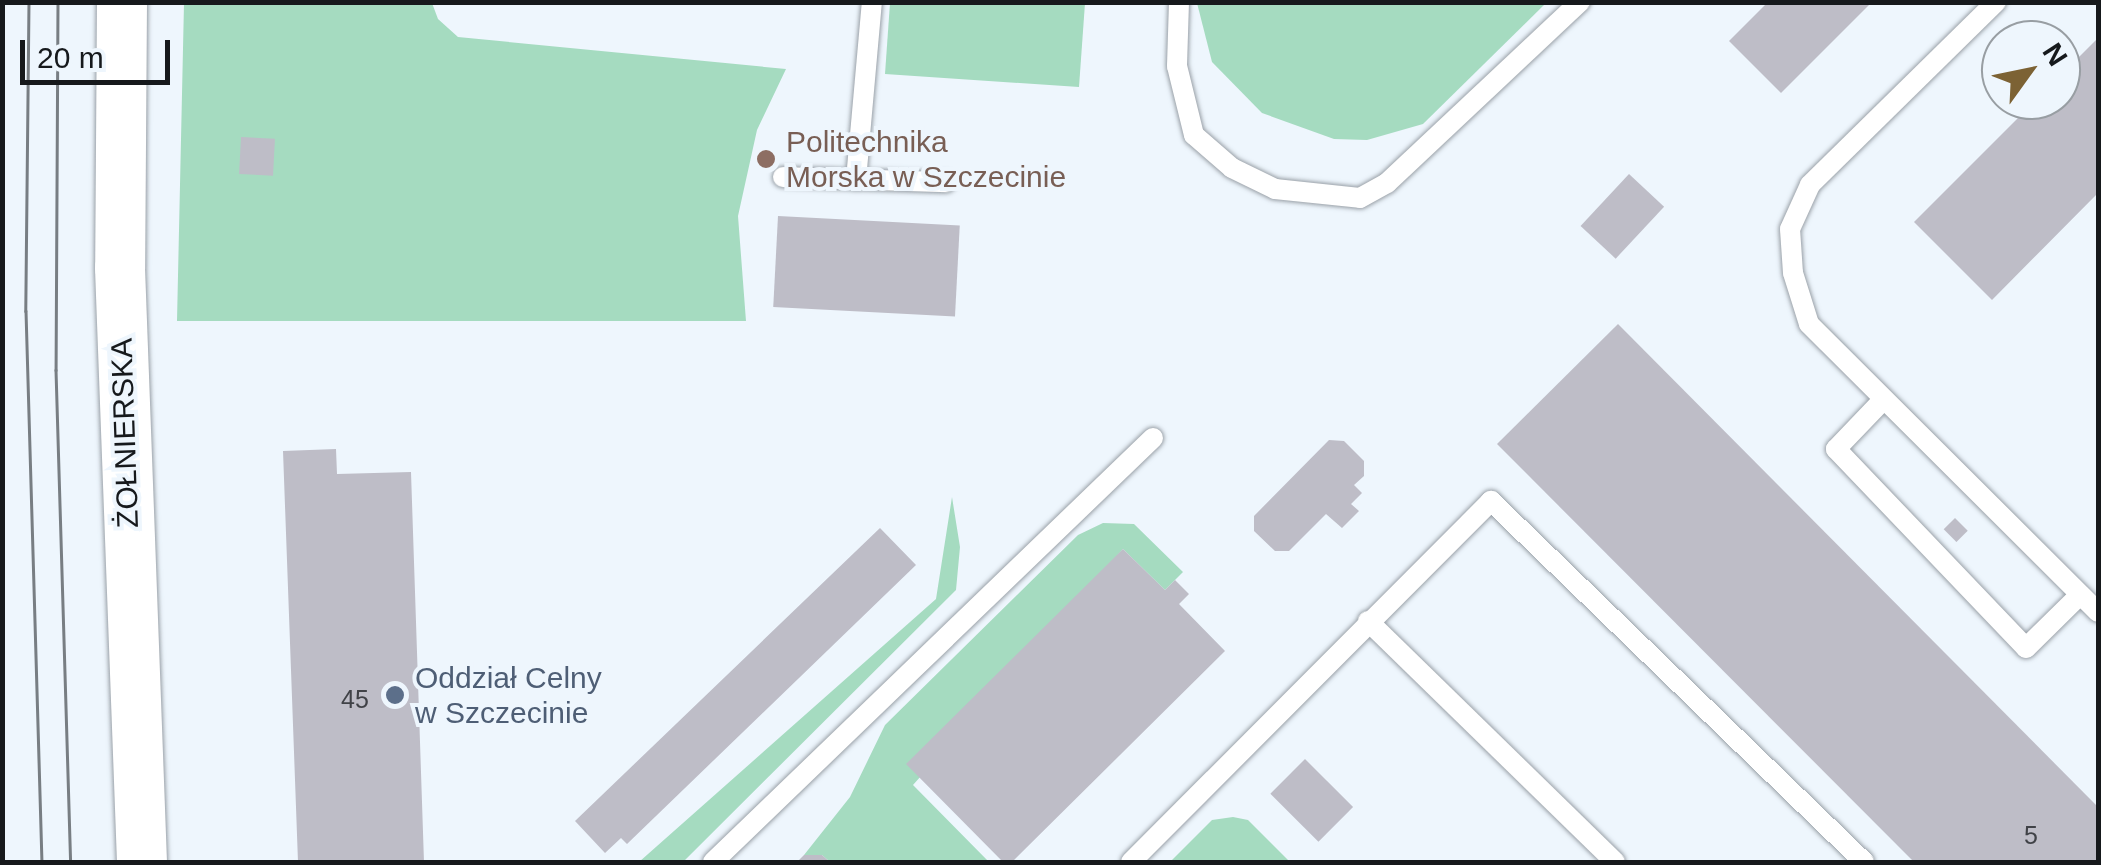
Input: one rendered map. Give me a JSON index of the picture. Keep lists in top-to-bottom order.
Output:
{
  "streets": {
    "street": ["ŻOŁNIERSKA"]
  },
  "places": ["Politechnika Morska w Szczecinie", "Oddział Celny w Szczecinie"],
  "house_numbers": ["45", "5"],
  "scale_bar": "20 m",
  "north": "top right"
}
